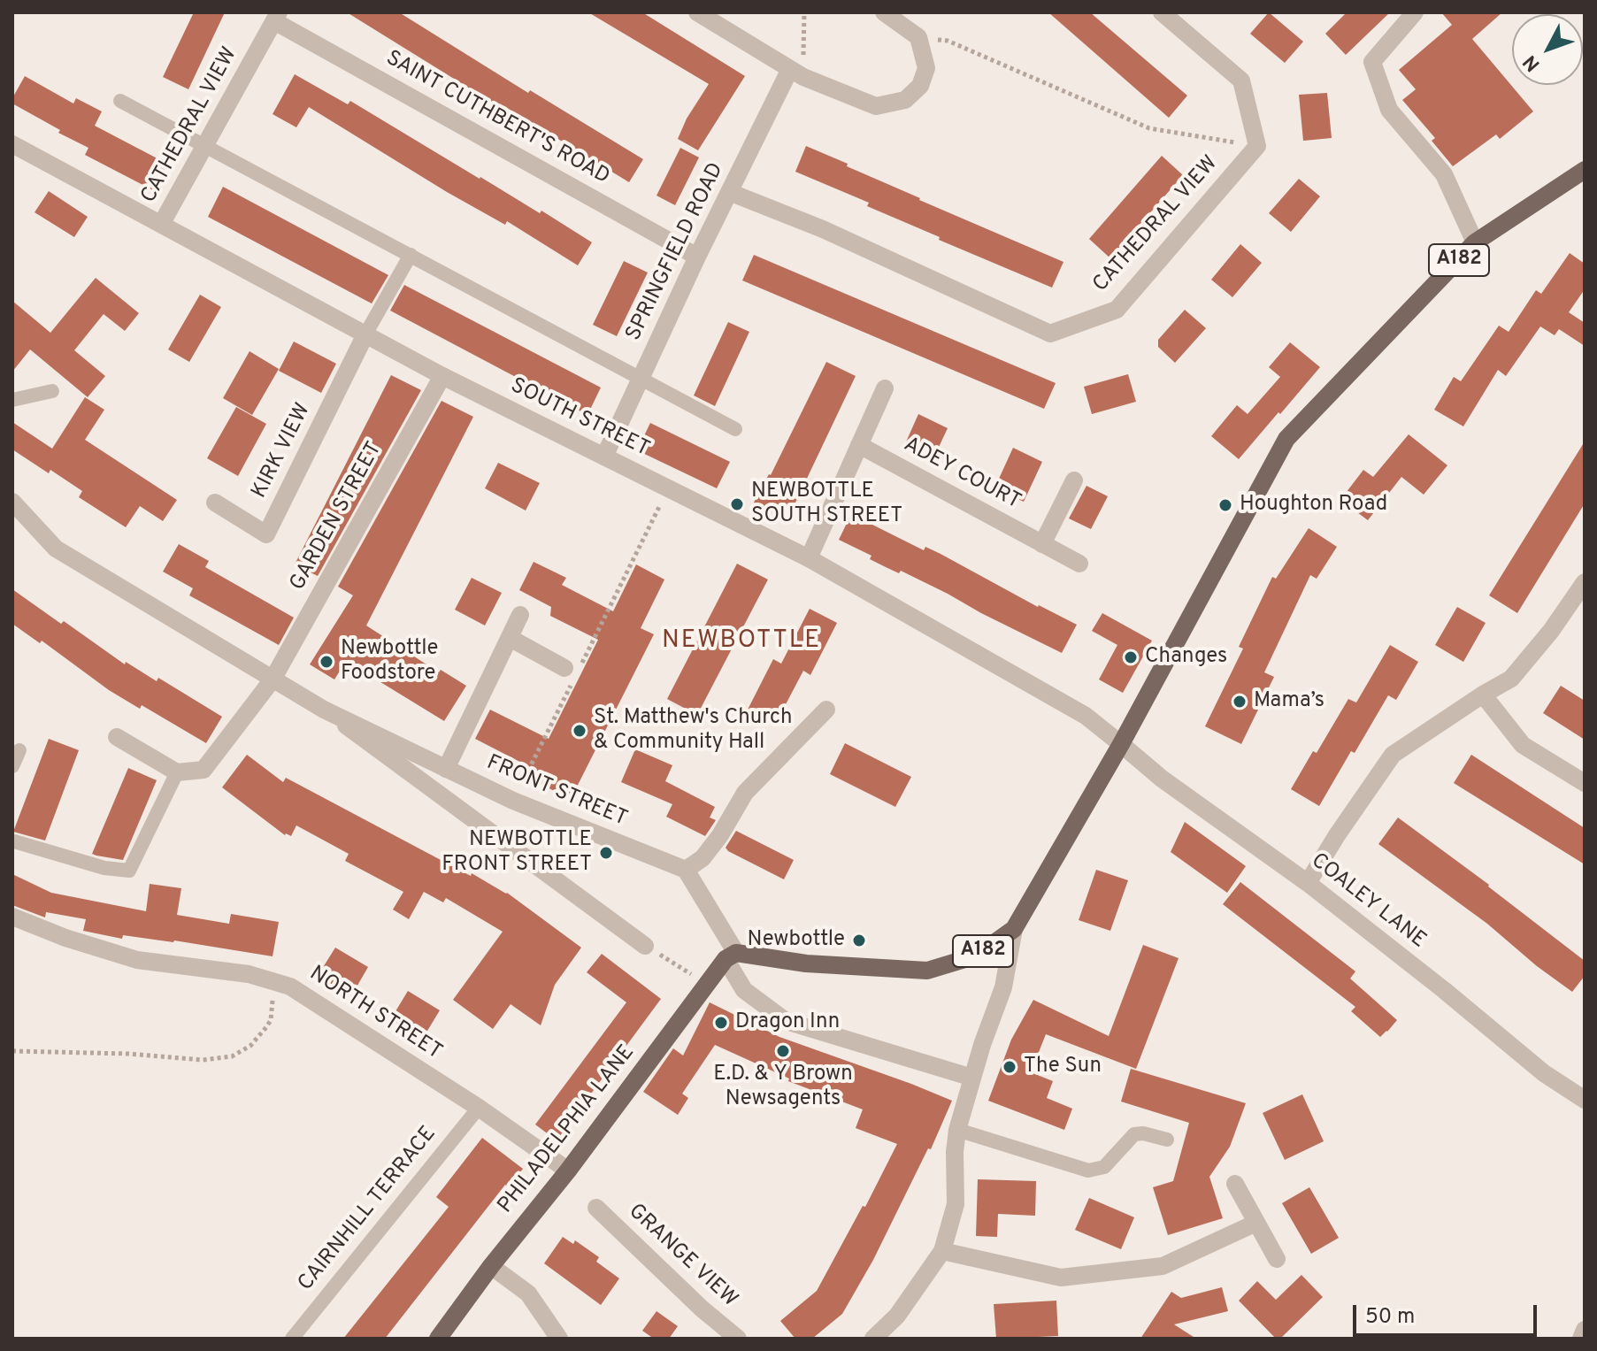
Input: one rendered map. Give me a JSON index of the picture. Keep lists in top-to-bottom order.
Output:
{
  "streets": {
    "main road": ["A182", "PHILADELPHIA LANE"],
    "street": [
      "SAINT CUTHBERT'S ROAD",
      "CATHEDRAL VIEW",
      "SPRINGFIELD ROAD",
      "SOUTH STREET",
      "KIRK VIEW",
      "ADEY COURT",
      "GARDEN STREET",
      "FRONT STREET",
      "COALEY LANE",
      "NORTH STREET",
      "GRANGE VIEW"
    ],
    "lane": ["CAIRNHILL TERRACE"]
  },
  "crossings": [
    ["SAINT CUTHBERT'S ROAD", "CATHEDRAL VIEW"],
    ["SAINT CUTHBERT'S ROAD", "SPRINGFIELD ROAD"],
    ["CATHEDRAL VIEW", "SPRINGFIELD ROAD"],
    ["CATHEDRAL VIEW", "SOUTH STREET"],
    ["SPRINGFIELD ROAD", "SOUTH STREET"],
    ["A182", "SOUTH STREET"],
    ["A182", "COALEY LANE"],
    ["A182", "PHILADELPHIA LANE"],
    ["SOUTH STREET", "KIRK VIEW"],
    ["SOUTH STREET", "GARDEN STREET"],
    ["SOUTH STREET", "COALEY LANE"],
    ["GARDEN STREET", "FRONT STREET"],
    ["NORTH STREET", "PHILADELPHIA LANE"],
    ["NORTH STREET", "CAIRNHILL TERRACE"]
  ],
  "districts": ["NEWBOTTLE"],
  "places": [
    "NEWBOTTLE SOUTH STREET",
    "Houghton Road",
    "Changes",
    "Newbottle Foodstore",
    "Mama’s",
    "St. Matthew's Church & Community Hall",
    "NEWBOTTLE FRONT STREET",
    "Newbottle",
    "Dragon Inn",
    "E.D. & Y Brown Newsagents",
    "The Sun"
  ],
  "scale_bar": "50 m",
  "north": "bottom left"
}
